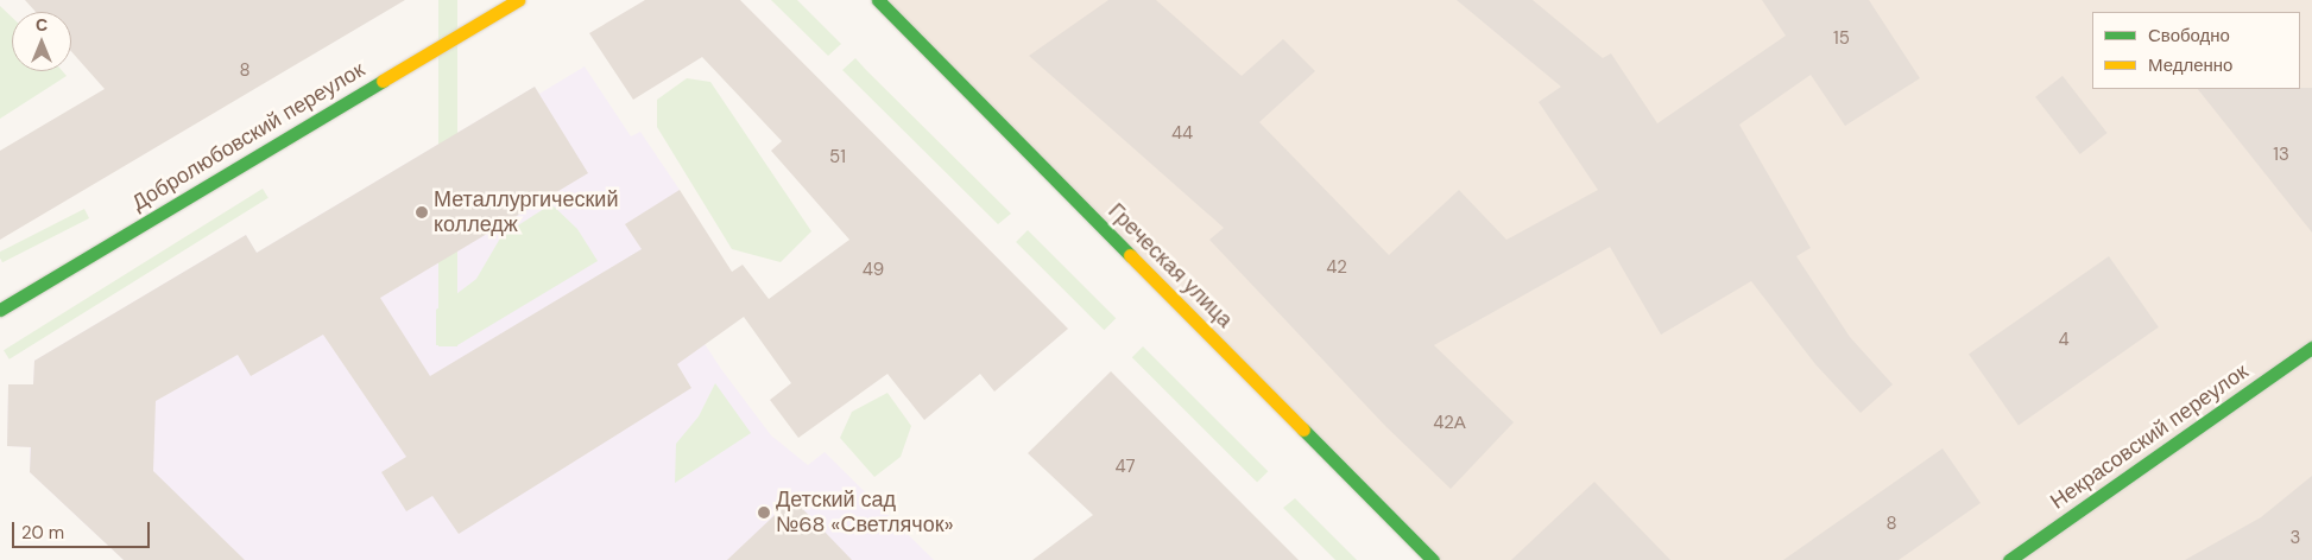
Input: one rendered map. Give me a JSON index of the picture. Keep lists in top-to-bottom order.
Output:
{
  "streets": {
    "street": ["Добролюбовский переулок", "Греческая улица", "Некрасовский переулок"]
  },
  "places": ["Металлургический колледж", "Детский сад №68 «Светлячок»"],
  "house_numbers": [
    "15",
    "8",
    "44",
    "13",
    "51",
    "42",
    "49",
    "4",
    "42А",
    "47",
    "8",
    "3"
  ],
  "legend": ["Свободно", "Медленно"],
  "scale_bar": "20 m",
  "north": "top"
}
